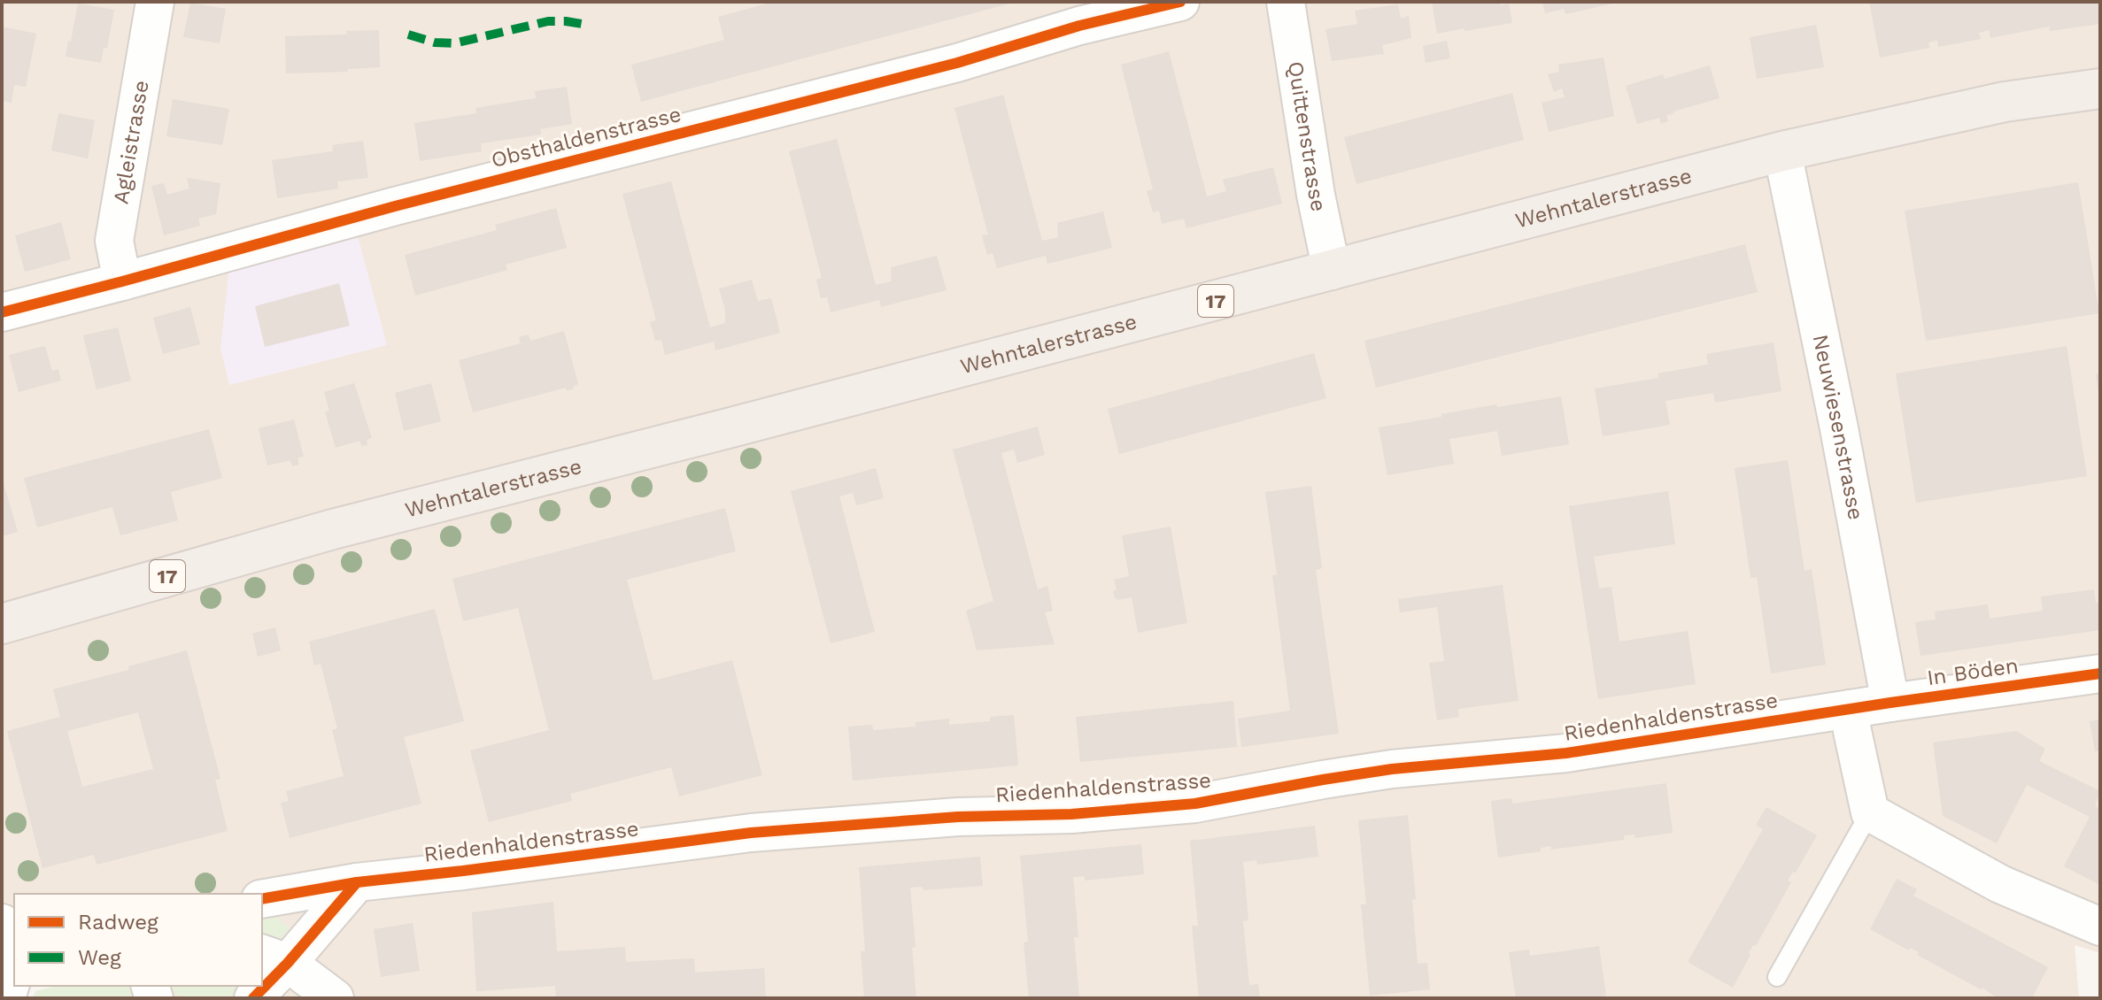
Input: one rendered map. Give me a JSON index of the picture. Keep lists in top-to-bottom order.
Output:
{
  "streets": {
    "main road": ["Wehntalerstrasse", "17"],
    "street": [
      "Quittenstrasse",
      "Obsthaldenstrasse",
      "Agleistrasse",
      "Neuwiesenstrasse",
      "In Böden",
      "Riedenhaldenstrasse"
    ]
  },
  "crossings": [
    ["Quittenstrasse", "Wehntalerstrasse"],
    ["Obsthaldenstrasse", "Agleistrasse"],
    ["Wehntalerstrasse", "Neuwiesenstrasse"],
    ["Neuwiesenstrasse", "In Böden"],
    ["In Böden", "Riedenhaldenstrasse"]
  ],
  "legend": ["Radweg", "Weg"]
}
